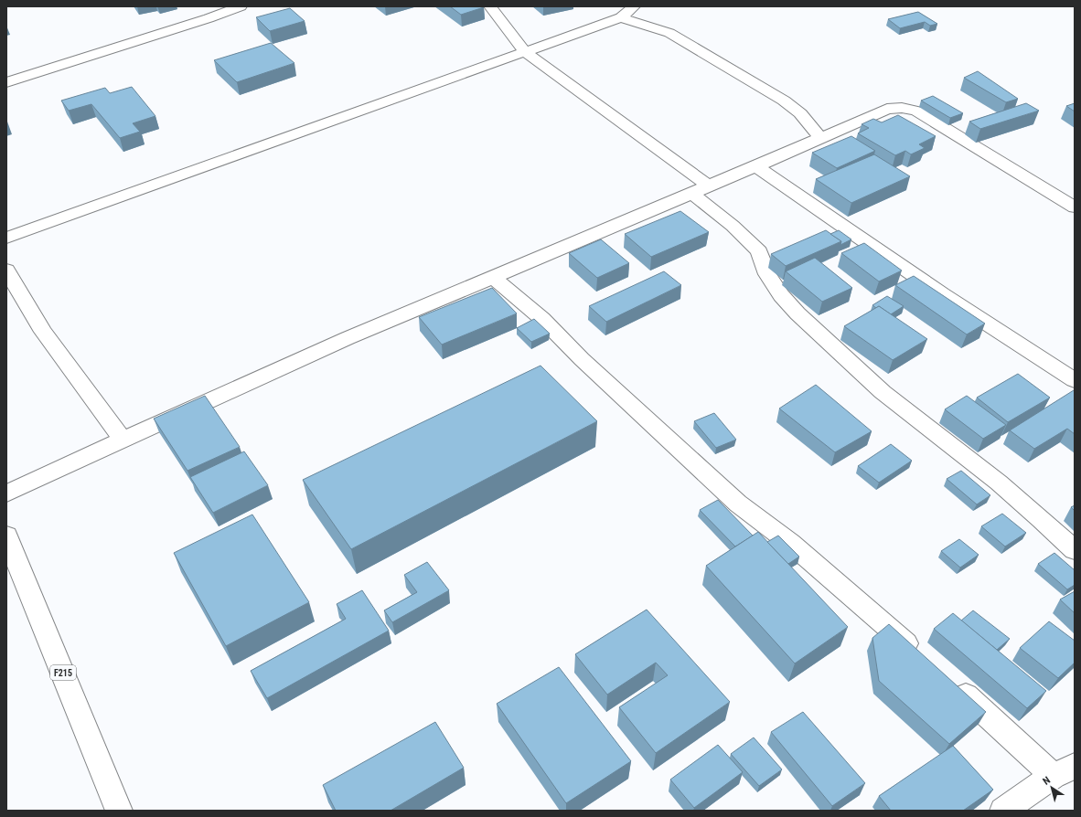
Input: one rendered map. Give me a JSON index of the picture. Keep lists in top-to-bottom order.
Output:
{
  "streets": {
    "street": ["F215"]
  },
  "north": "top left"
}
